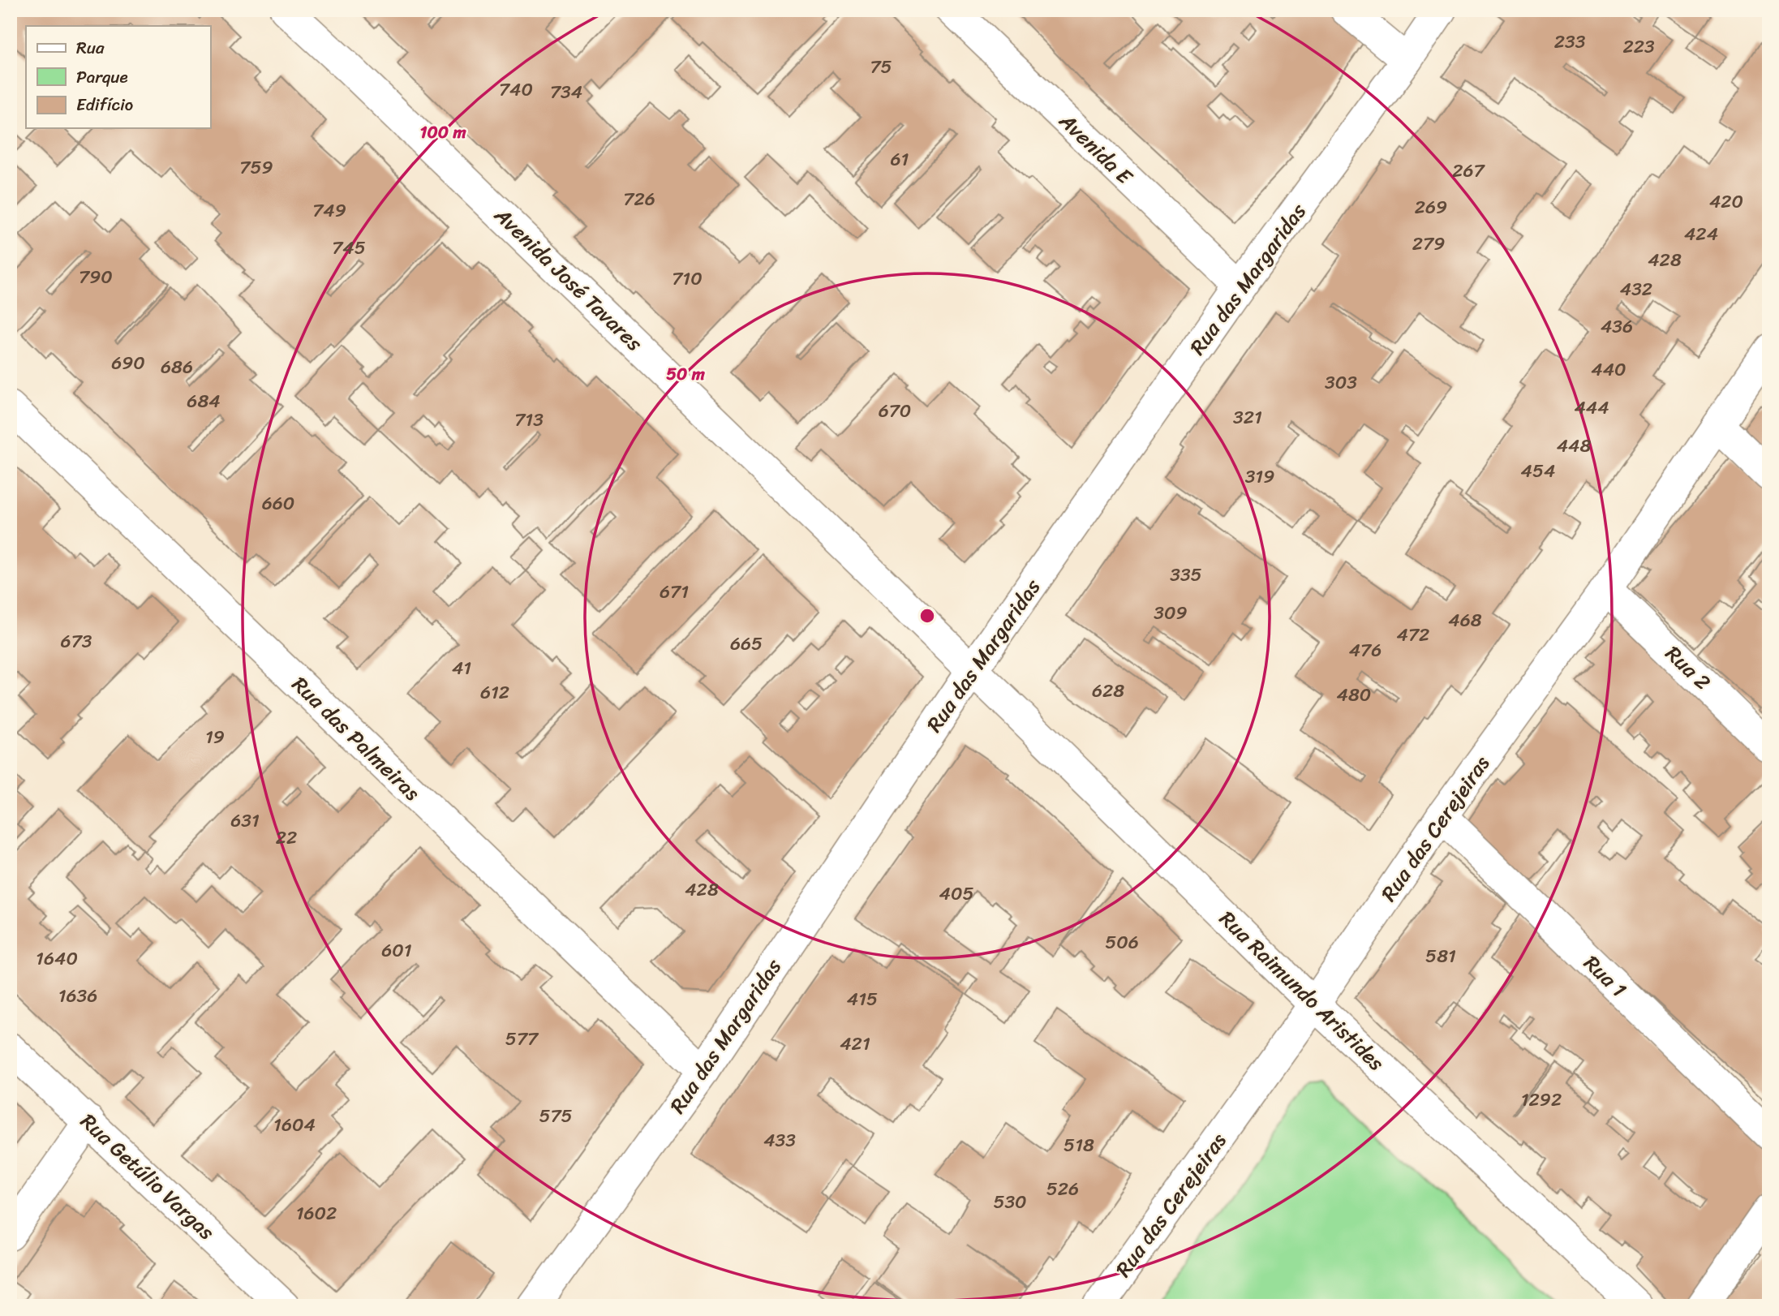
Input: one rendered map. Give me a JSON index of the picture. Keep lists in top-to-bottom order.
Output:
{
  "streets": {
    "street": [
      "Avenida E",
      "Avenida José Tavares",
      "Rua das Margaridas",
      "Rua 2",
      "Rua das Palmeiras",
      "Rua das Cerejeiras",
      "Rua 1",
      "Rua Raimundo Aristides",
      "Rua Getúlio Vargas"
    ]
  },
  "crossings": [
    ["Avenida E", "Rua das Margaridas"],
    ["Avenida José Tavares", "Rua das Margaridas"],
    ["Avenida José Tavares", "Rua Raimundo Aristides"],
    ["Rua das Margaridas", "Rua das Palmeiras"],
    ["Rua das Margaridas", "Rua Raimundo Aristides"],
    ["Rua 2", "Rua das Cerejeiras"],
    ["Rua das Cerejeiras", "Rua 1"],
    ["Rua das Cerejeiras", "Rua Raimundo Aristides"]
  ],
  "house_numbers": [
    "233",
    "223",
    "75",
    "740",
    "734",
    "61",
    "759",
    "267",
    "726",
    "420",
    "269",
    "749",
    "424",
    "279",
    "745",
    "428",
    "790",
    "710",
    "432",
    "436",
    "690",
    "686",
    "440",
    "303",
    "684",
    "444",
    "670",
    "321",
    "713",
    "448",
    "454",
    "319",
    "660",
    "335",
    "671",
    "309",
    "468",
    "472",
    "673",
    "665",
    "476",
    "41",
    "628",
    "612",
    "480",
    "19",
    "631",
    "22",
    "428",
    "405",
    "506",
    "601",
    "581",
    "1640",
    "1636",
    "415",
    "577",
    "421",
    "1292",
    "575",
    "1604",
    "433",
    "518",
    "526",
    "530",
    "1602"
  ],
  "legend": ["Rua", "Parque", "Edifício"],
  "rings": ["100 m", "50 m"]
}
